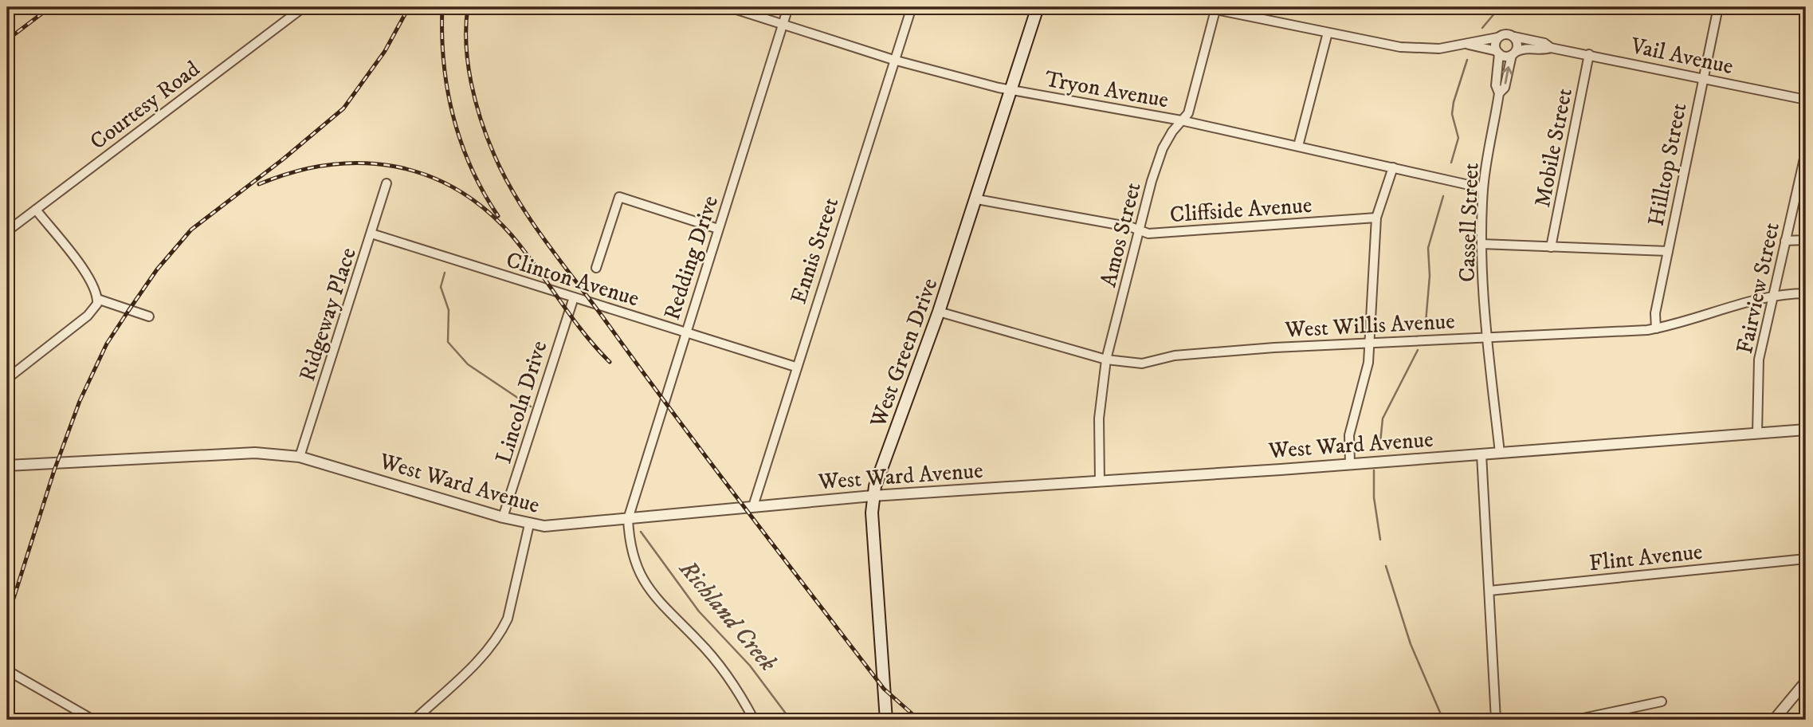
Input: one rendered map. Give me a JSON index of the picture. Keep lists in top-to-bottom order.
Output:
{
  "streets": {
    "main road": ["West Green Drive"],
    "street": [
      "Vail Avenue",
      "Tryon Avenue",
      "Courtesy Road",
      "Mobile Street",
      "Hilltop Street",
      "Cliffside Avenue",
      "Cassell Street",
      "Amos Street",
      "Ennis Street",
      "Redding Drive",
      "Clinton Avenue",
      "Fairview Street",
      "Ridgeway Place",
      "West Willis Avenue",
      "Lincoln Drive",
      "West Ward Avenue",
      "Flint Avenue"
    ]
  },
  "crossings": [
    ["Vail Avenue", "Mobile Street"],
    ["Vail Avenue", "Hilltop Street"],
    ["Vail Avenue", "Cassell Street"],
    ["Tryon Avenue", "Cassell Street"],
    ["Tryon Avenue", "Amos Street"],
    ["Tryon Avenue", "Ennis Street"],
    ["Tryon Avenue", "Redding Drive"],
    ["Tryon Avenue", "West Green Drive"],
    ["Hilltop Street", "West Willis Avenue"],
    ["Cliffside Avenue", "Amos Street"],
    ["Cliffside Avenue", "West Green Drive"],
    ["Cassell Street", "West Willis Avenue"],
    ["Cassell Street", "West Ward Avenue"],
    ["Amos Street", "West Willis Avenue"],
    ["Amos Street", "West Ward Avenue"],
    ["Ennis Street", "Clinton Avenue"],
    ["Ennis Street", "West Ward Avenue"],
    ["Redding Drive", "Clinton Avenue"],
    ["Redding Drive", "West Ward Avenue"],
    ["Clinton Avenue", "Ridgeway Place"],
    ["Clinton Avenue", "Lincoln Drive"],
    ["Fairview Street", "West Willis Avenue"],
    ["Fairview Street", "West Ward Avenue"],
    ["Ridgeway Place", "West Ward Avenue"],
    ["West Willis Avenue", "West Green Drive"],
    ["West Green Drive", "West Ward Avenue"],
    ["Lincoln Drive", "West Ward Avenue"]
  ],
  "water": ["Richland Creek"]
}
